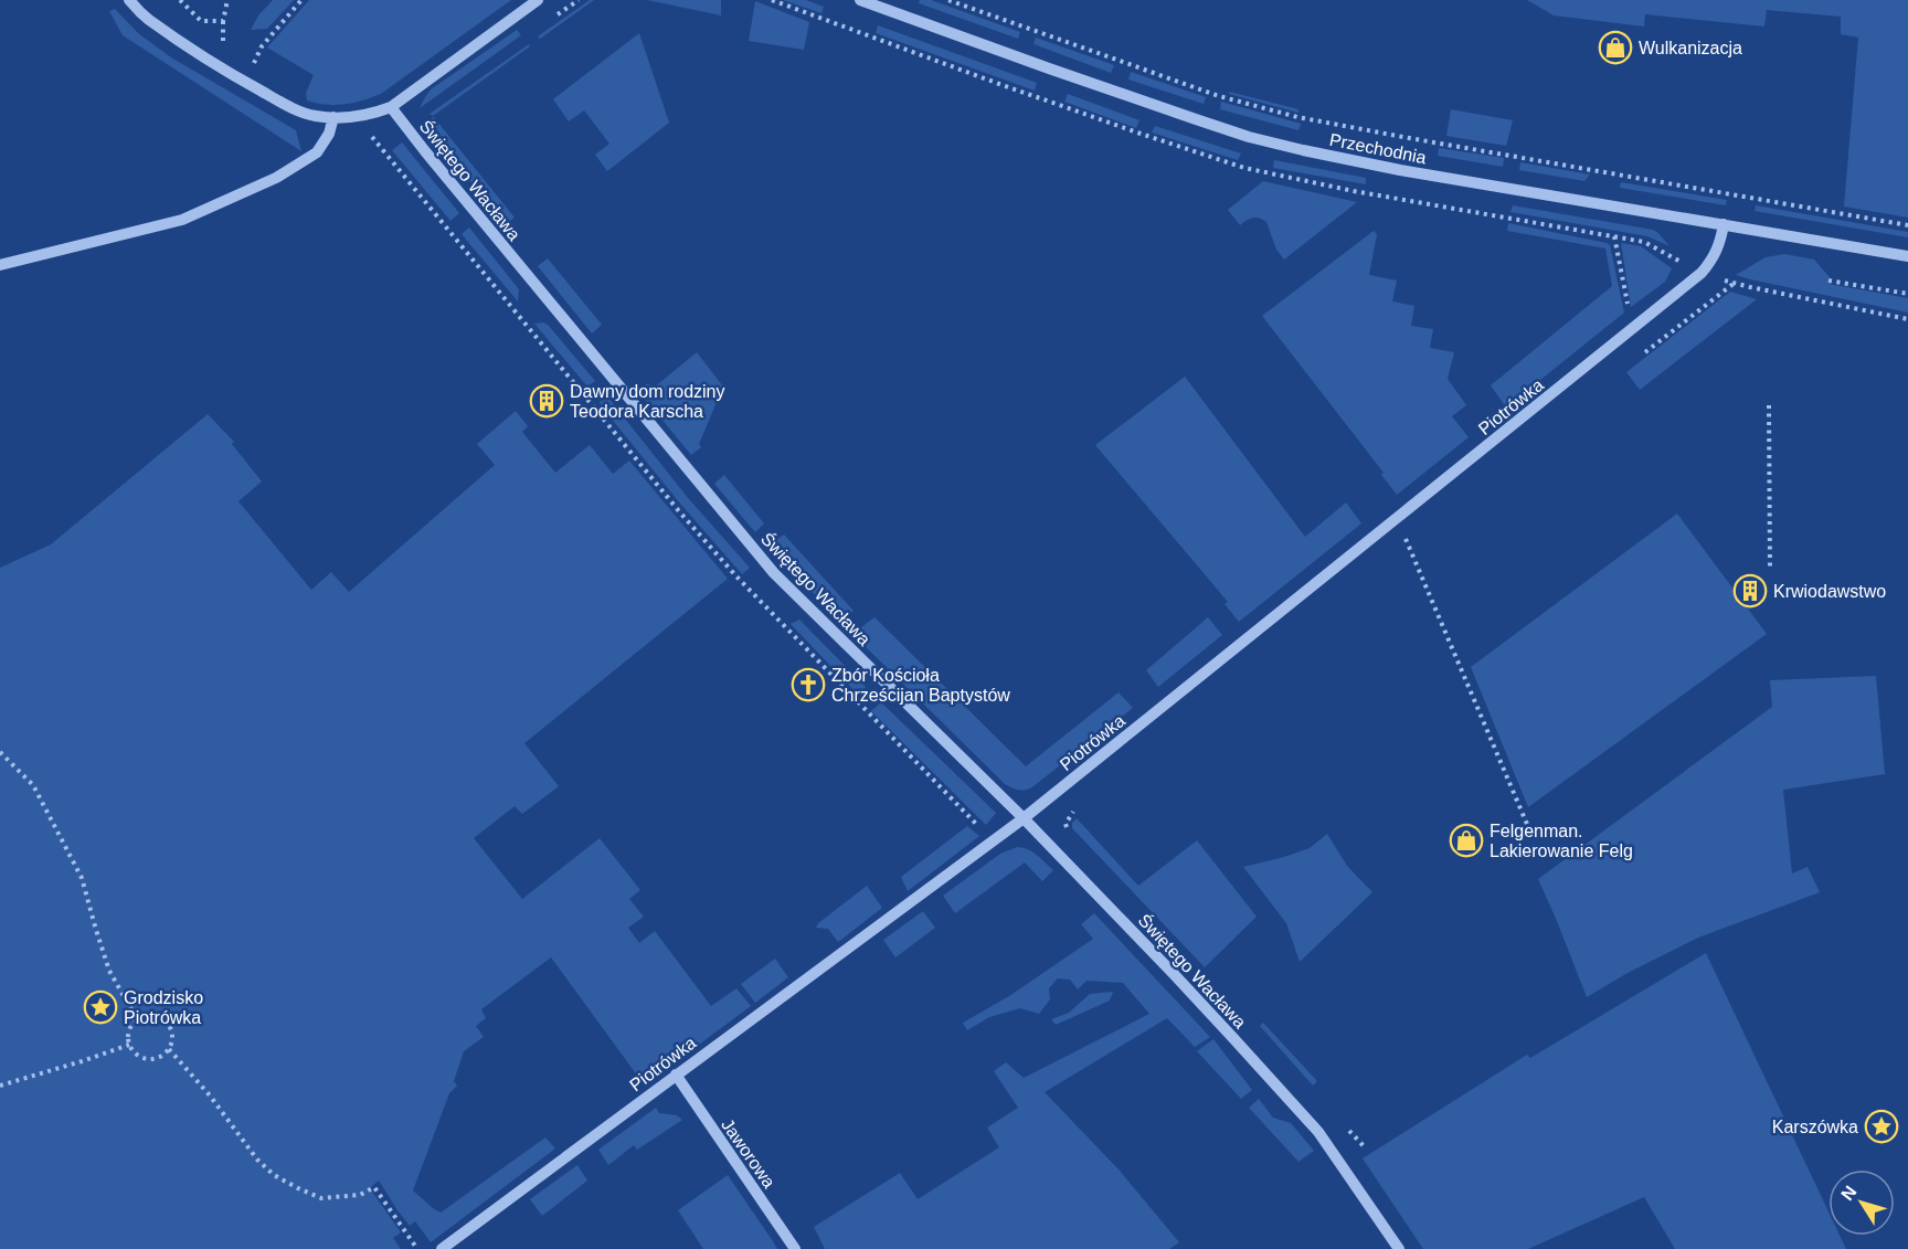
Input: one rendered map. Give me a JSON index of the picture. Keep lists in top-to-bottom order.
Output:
{
  "streets": {
    "street": [
      "Przechodnia",
      "Świętego Wacława",
      "Piotrówka",
      "Jaworowa"
    ]
  },
  "crossings": [
    ["Przechodnia", "Piotrówka"],
    ["Świętego Wacława", "Piotrówka"],
    ["Piotrówka", "Jaworowa"]
  ],
  "places": {
    "shop": ["Wulkanizacja", "Felgenman. Lakierowanie Felg"],
    "building": ["Dawny dom rodziny Teodora Karscha", "Krwiodawstwo"],
    "church": ["Zbór Kościoła Chrześcijan Baptystów"],
    "place": ["Grodzisko Piotrówka", "Karszówka"]
  },
  "north": "top left"
}
